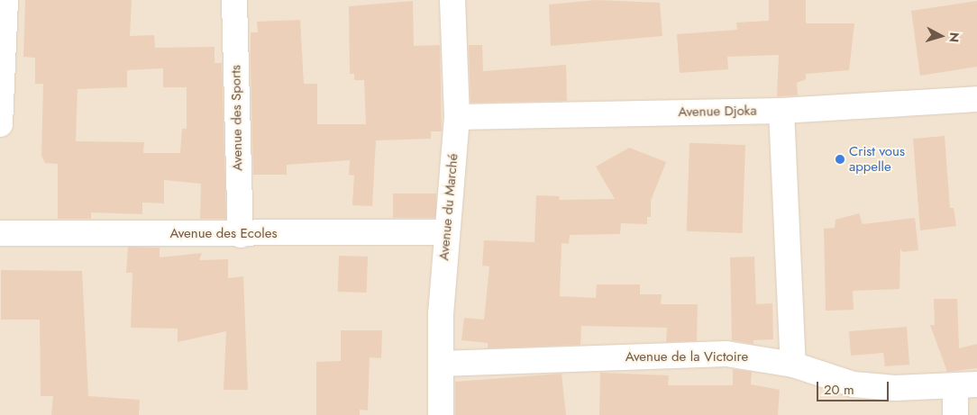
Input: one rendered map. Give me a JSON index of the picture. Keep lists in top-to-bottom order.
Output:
{
  "streets": {
    "street": [
      "Avenue Djoka",
      "Avenue des Sports",
      "Avenue du Marché",
      "Avenue des Ecoles",
      "Avenue de la Victoire"
    ]
  },
  "crossings": [
    ["Avenue Djoka", "Avenue du Marché"],
    ["Avenue des Sports", "Avenue des Ecoles"],
    ["Avenue du Marché", "Avenue des Ecoles"],
    ["Avenue du Marché", "Avenue de la Victoire"]
  ],
  "places": ["Crist vous appelle"],
  "scale_bar": "20 m",
  "north": "right"
}
